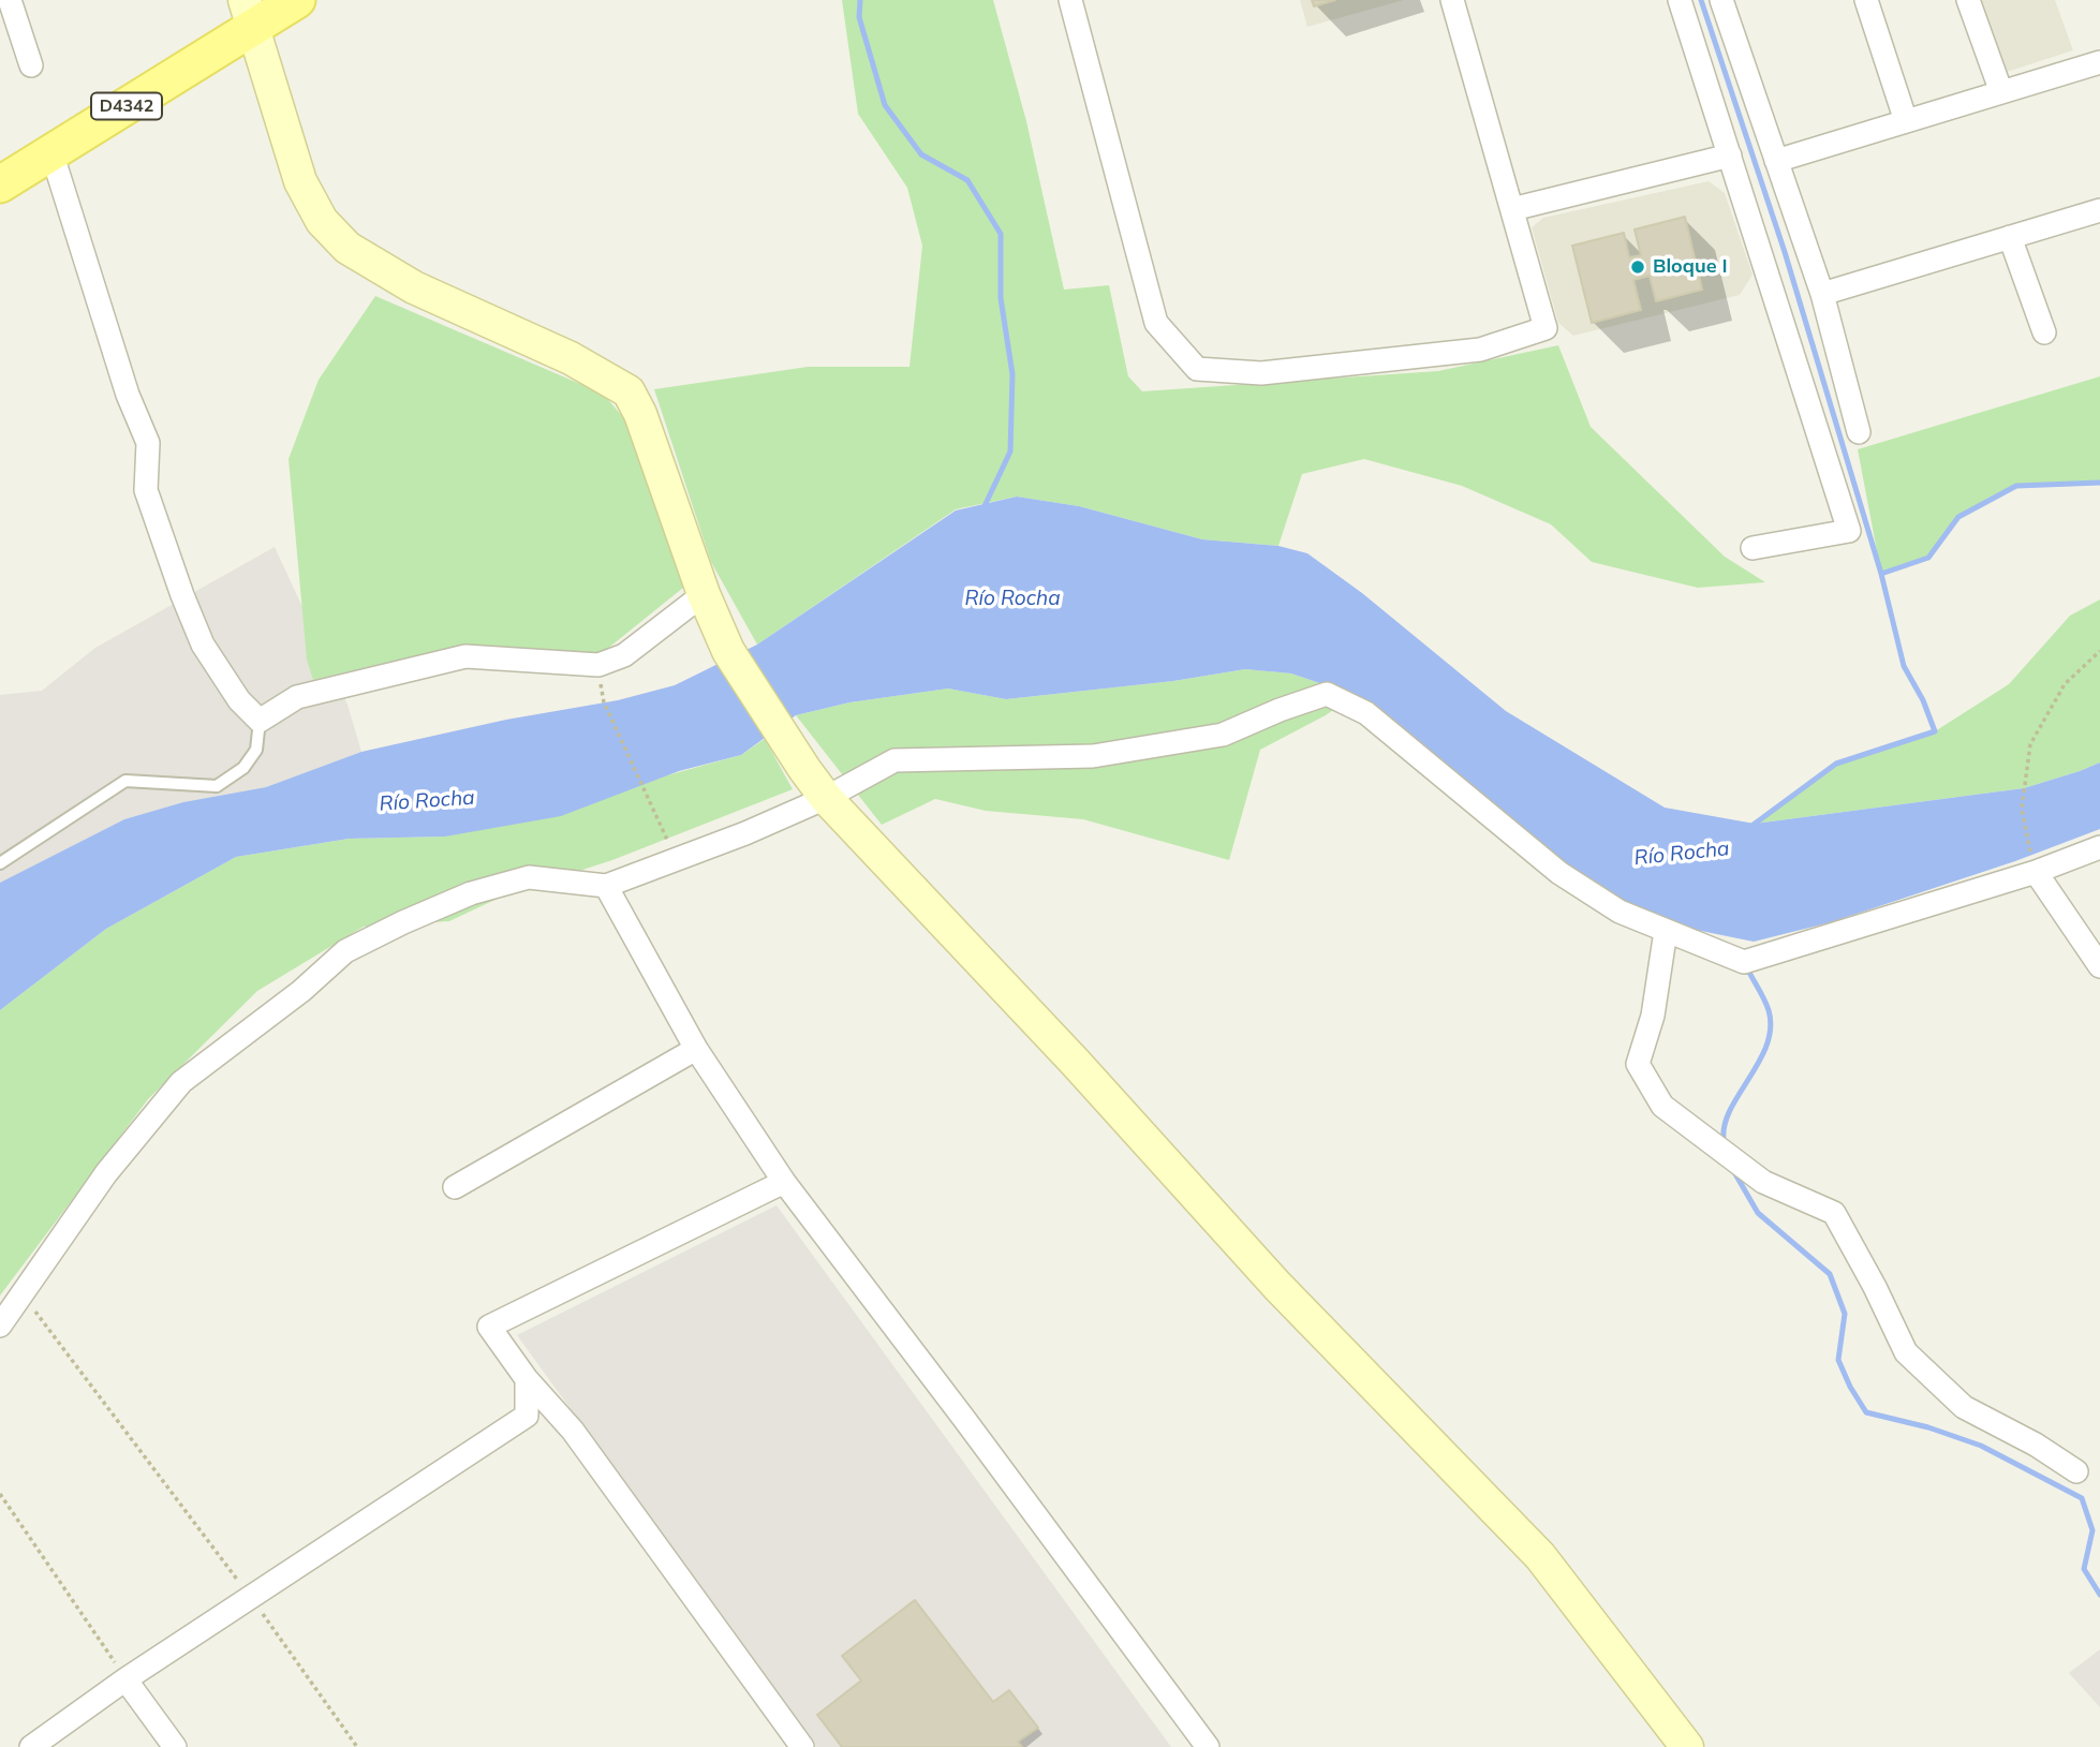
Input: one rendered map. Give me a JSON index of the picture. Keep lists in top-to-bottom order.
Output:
{
  "streets": {
    "main road": ["D4342"]
  },
  "water": ["Río Rocha"],
  "places": ["Bloque I"]
}
